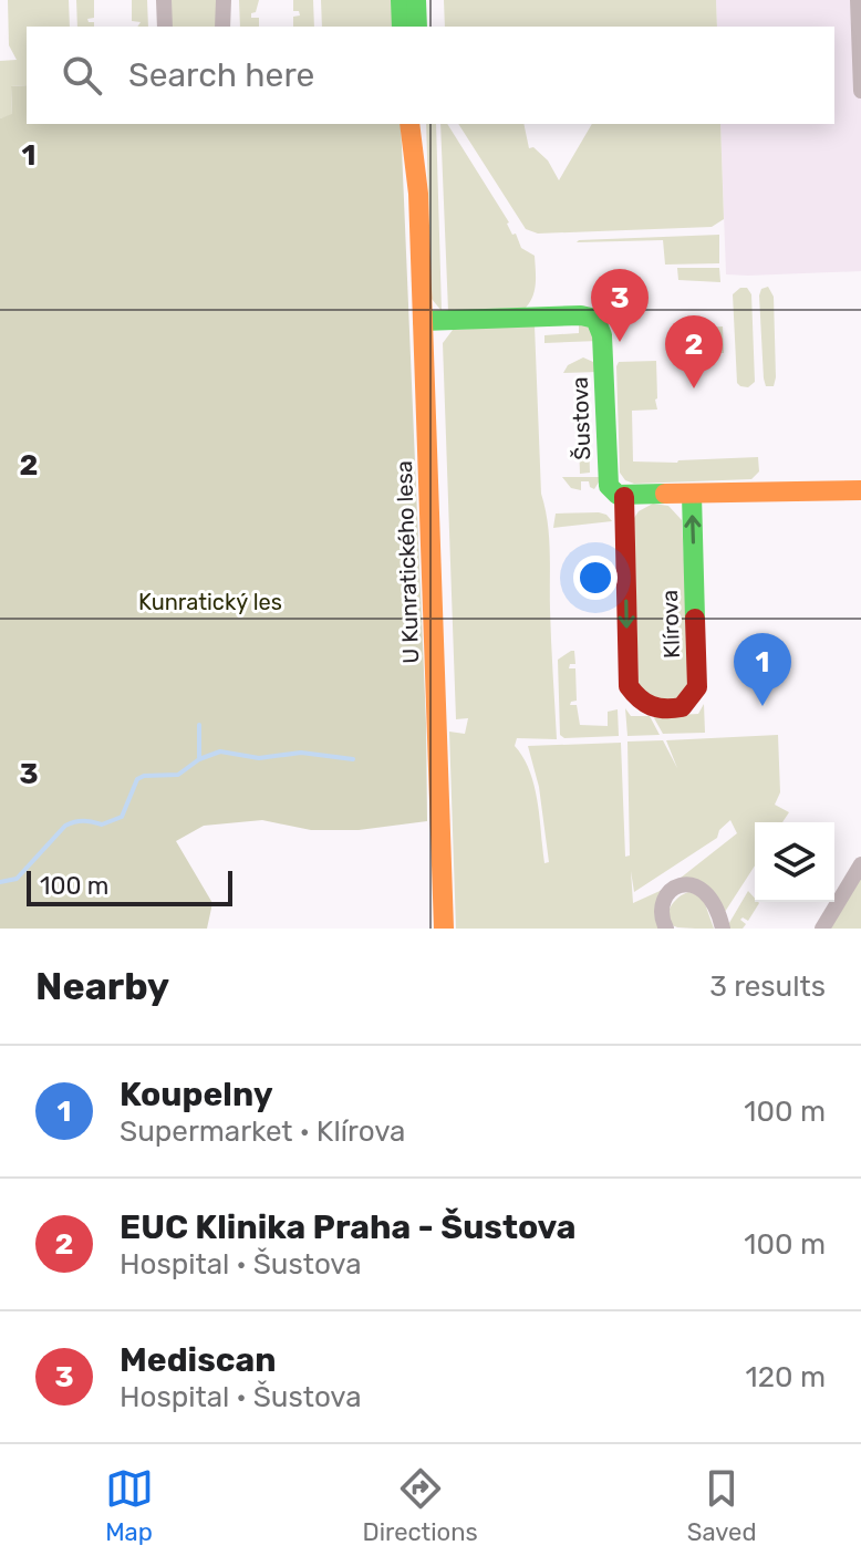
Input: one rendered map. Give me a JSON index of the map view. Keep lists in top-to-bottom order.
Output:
{
  "streets": {
    "street": ["Šustova", "U Kunratického lesa", "Klírova"]
  },
  "crossings": [
    ["Šustova", "U Kunratického lesa"],
    ["Šustova", "Klírova"]
  ],
  "parks": ["Kunratický les"],
  "scale_bar": "100 m",
  "page": {
    "search": "Search here",
    "pins": ["3", "2", "1"],
    "scale": "100 m",
    "heading": ["Nearby", "3 results"],
    "list": [
      {
        "mark": "1",
        "name": "Koupelny",
        "note": "Supermarket · Klírova",
        "value": "100 m"
      },
      {
        "mark": "2",
        "name": "EUC Klinika Praha - Šustova",
        "note": "Hospital · Šustova",
        "value": "100 m"
      },
      {
        "mark": "3",
        "name": "Mediscan",
        "note": "Hospital · Šustova",
        "value": "120 m"
      }
    ],
    "nav": ["Map", "Directions", "Saved"]
  },
  "grid": {
    "rows": ["1", "2", "3"]
  }
}
